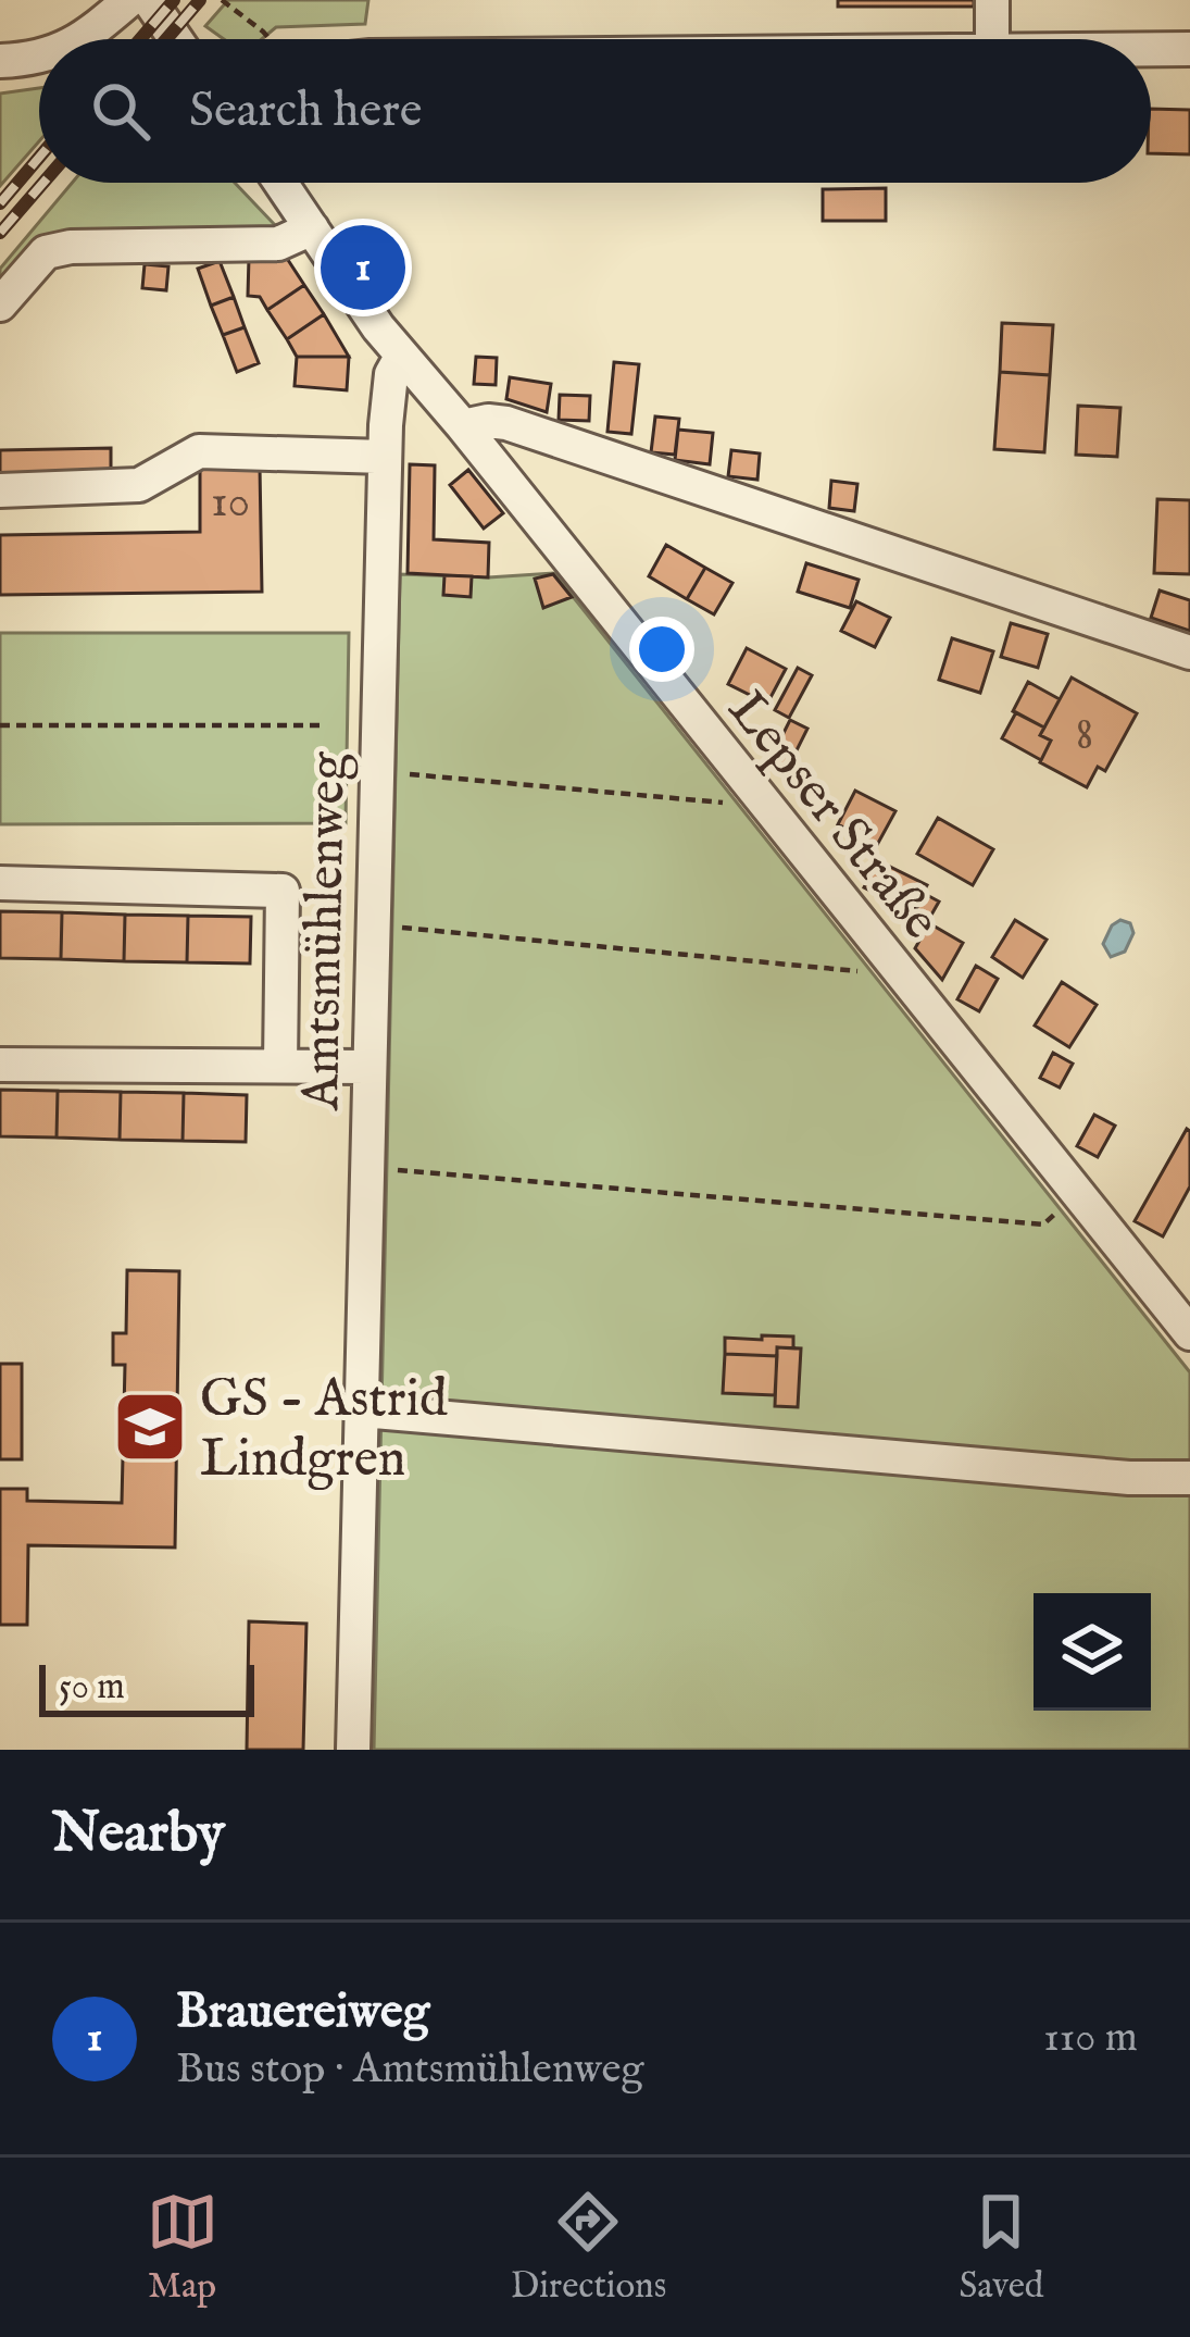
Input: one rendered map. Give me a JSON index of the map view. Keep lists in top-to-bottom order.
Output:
{
  "streets": {
    "street": ["Lepser Straße", "Amtsmühlenweg"]
  },
  "crossings": [
    ["Lepser Straße", "Amtsmühlenweg"]
  ],
  "places": {
    "school or university": ["GS - Astrid Lindgren"]
  },
  "house_numbers": ["10", "8"],
  "scale_bar": "50 m",
  "page": {
    "search": "Search here",
    "pins": "1",
    "scale": "50 m",
    "heading": "Nearby",
    "list": [
      {
        "mark": "1",
        "name": "Brauereiweg",
        "note": "Bus stop · Amtsmühlenweg",
        "value": "110 m"
      }
    ],
    "nav": ["Map", "Directions", "Saved"]
  }
}
